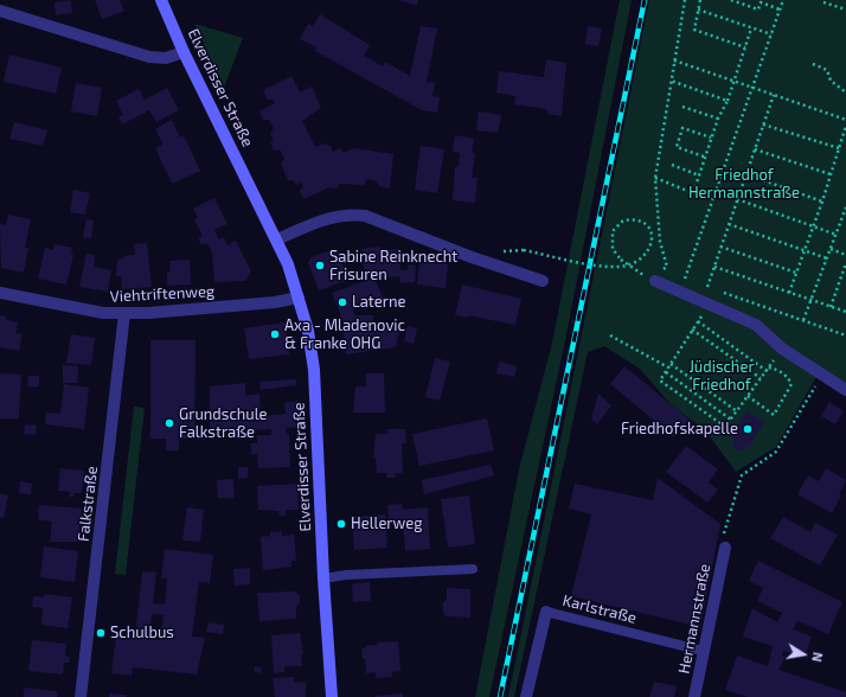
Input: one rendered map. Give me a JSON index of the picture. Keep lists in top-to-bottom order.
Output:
{
  "streets": {
    "main road": ["Elverdisser Straße"],
    "street": [
      "Viehtriftenweg",
      "Falkstraße",
      "Karlstraße",
      "Hermannstraße"
    ]
  },
  "crossings": [
    ["Elverdisser Straße", "Viehtriftenweg"],
    ["Viehtriftenweg", "Falkstraße"],
    ["Karlstraße", "Hermannstraße"]
  ],
  "parks": ["Friedhof Hermannstraße", "Jüdischer Friedhof"],
  "places": [
    "Sabine Reinknecht Frisuren",
    "Laterne",
    "Axa - Mladenovic & Franke OHG",
    "Grundschule Falkstraße",
    "Friedhofskapelle",
    "Hellerweg",
    "Schulbus"
  ],
  "north": "right"
}
